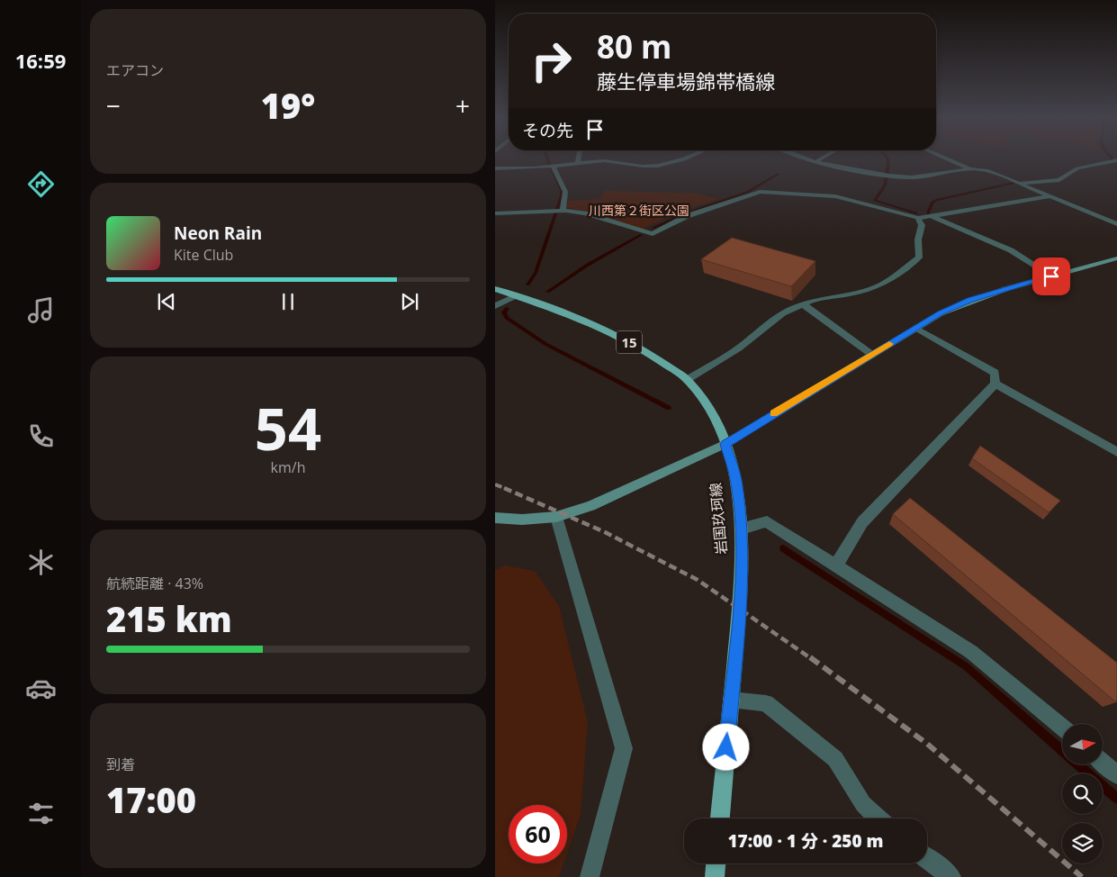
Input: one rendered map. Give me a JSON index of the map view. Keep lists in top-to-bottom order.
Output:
{
  "streets": {
    "main road": ["15", "岩国玖珂線"]
  },
  "parks": ["川西第２街区公園"],
  "north": "right",
  "page": {
    "tabs": "16:59",
    "tile": [
      "エアコン",
      ["54", "km/h"],
      ["航続距離 · 43%", "215 km"],
      ["到着", "17:00"]
    ],
    "turn": ["80 m", "藤生停車場錦帯橋線"],
    "heat": ["−", "19°", "+"],
    "then": "その先",
    "song": ["Neon Rain", "Kite Club"],
    "limit": "60",
    "trip": "17:00 · 1 分 · 250 m"
  }
}
